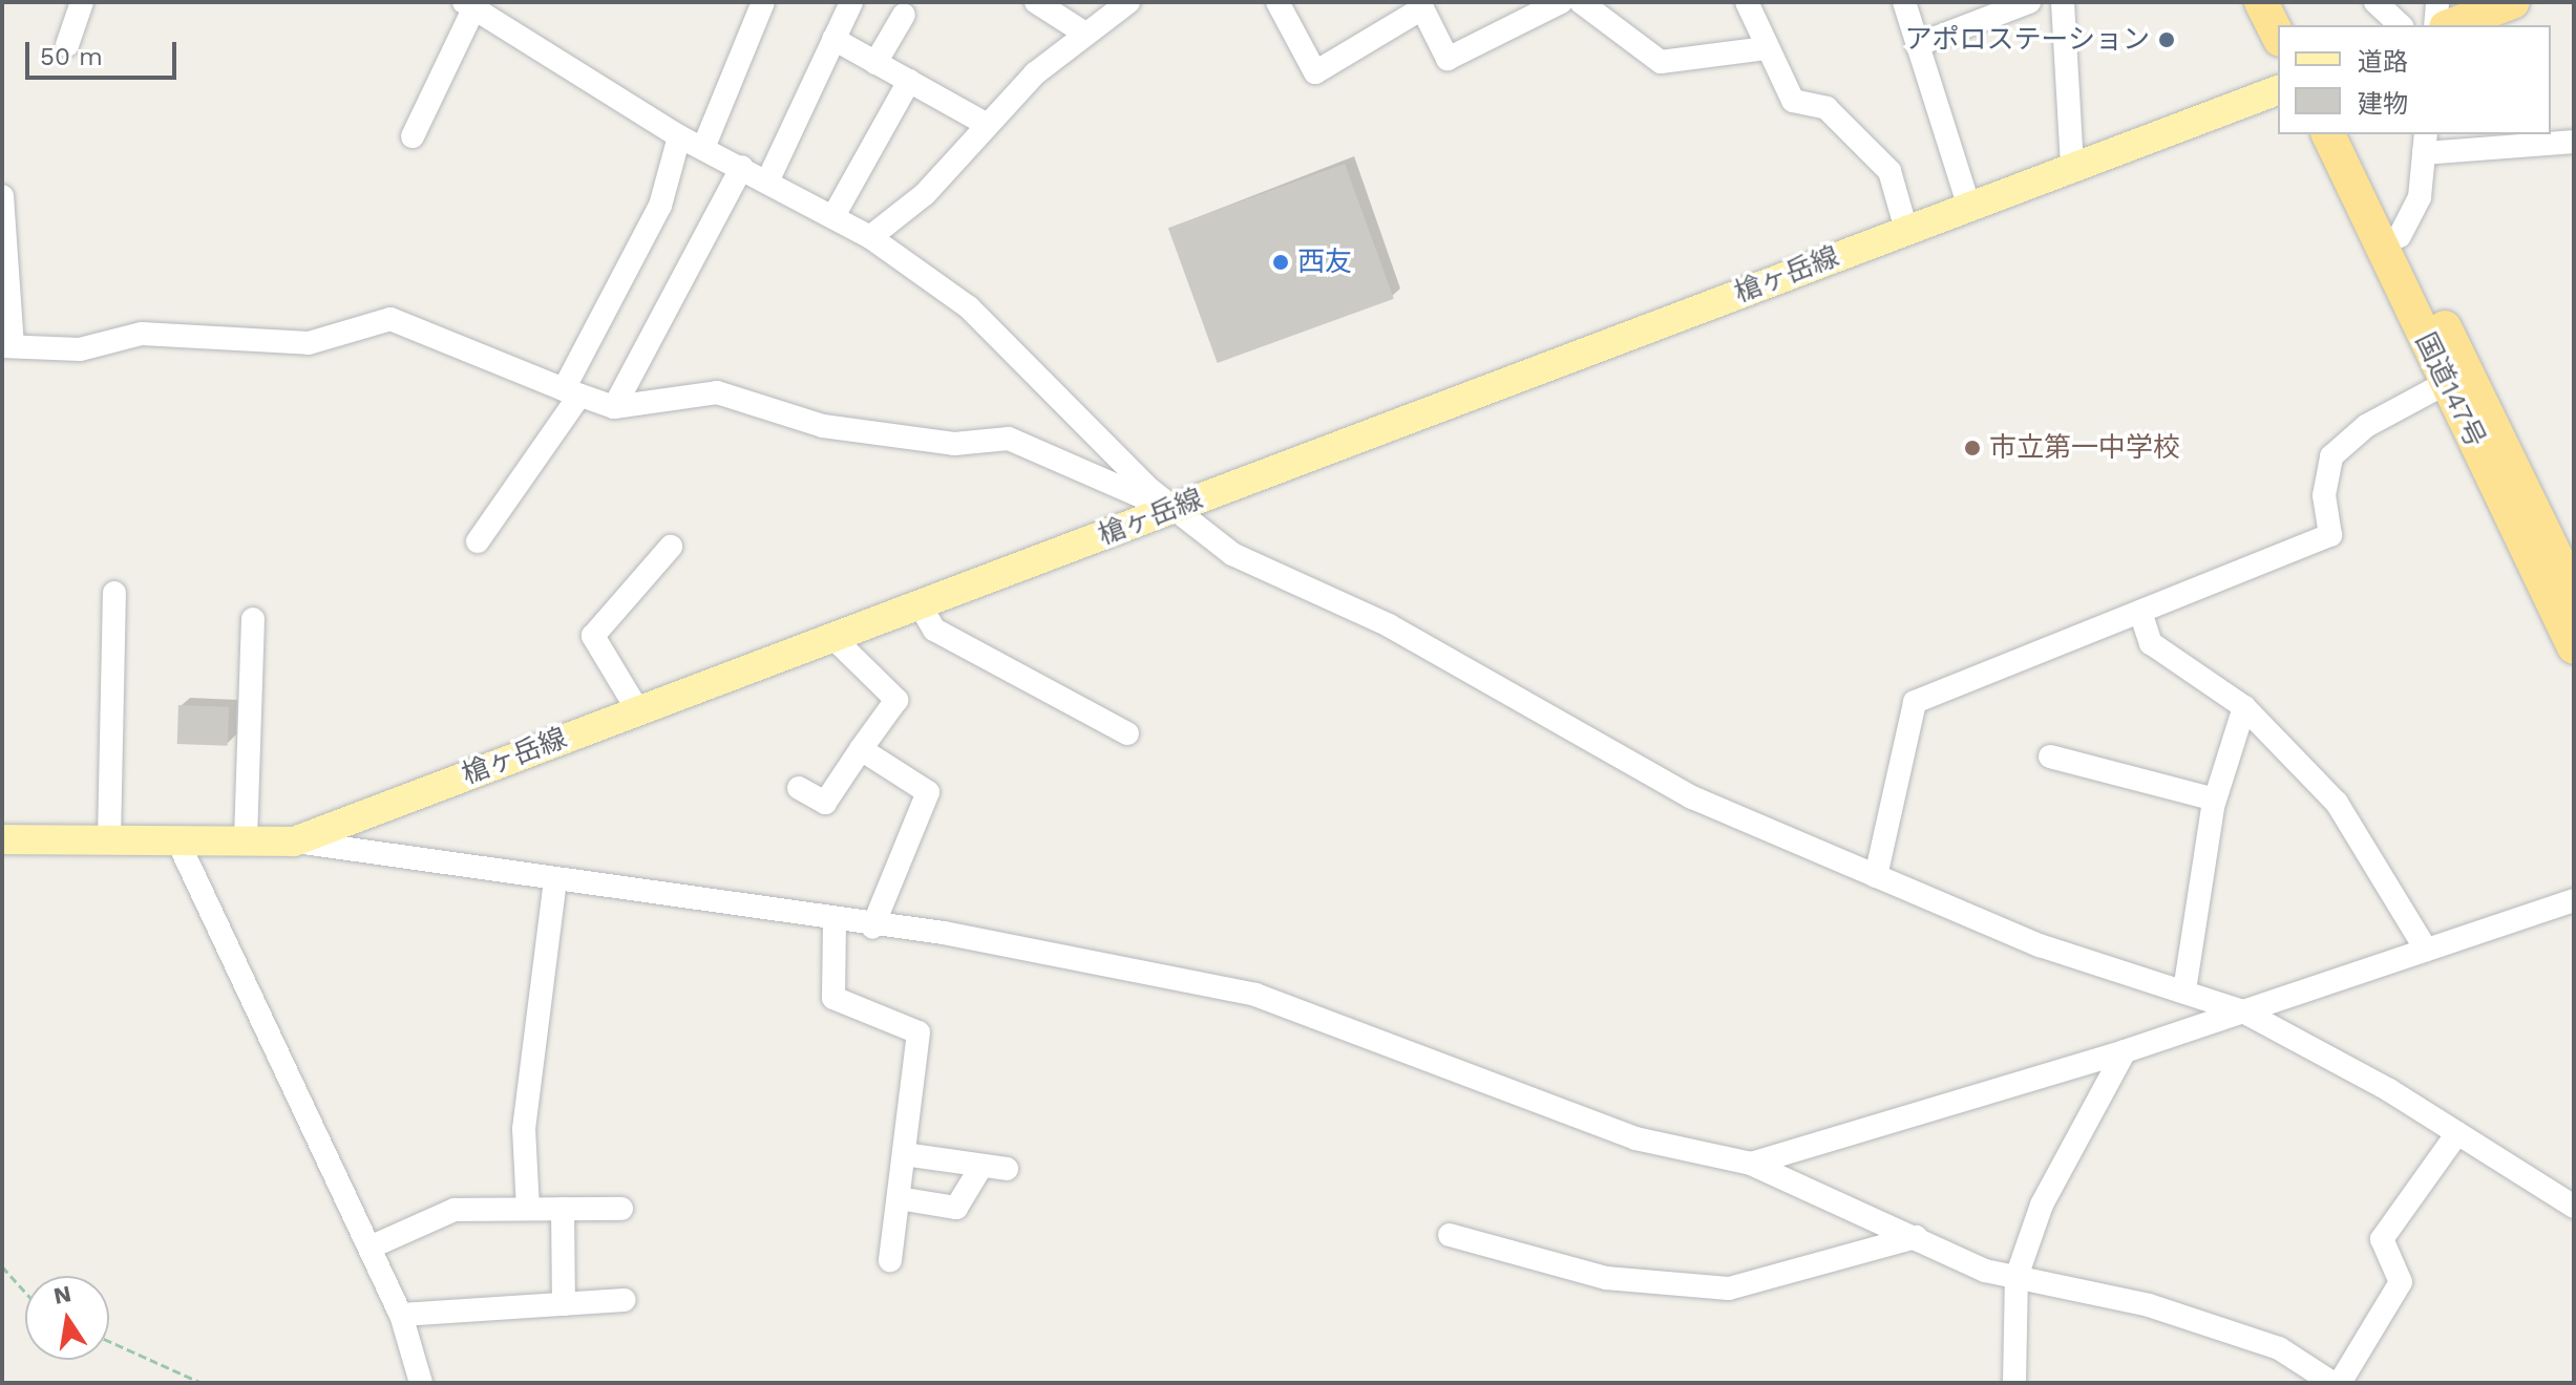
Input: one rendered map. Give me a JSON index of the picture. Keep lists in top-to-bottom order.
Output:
{
  "streets": {
    "highway": ["国道147号"],
    "main road": ["槍ヶ岳線"]
  },
  "places": ["アポロステーション", "西友", "市立第一中学校"],
  "legend": ["道路", "建物"],
  "scale_bar": "50 m",
  "north": "top"
}
